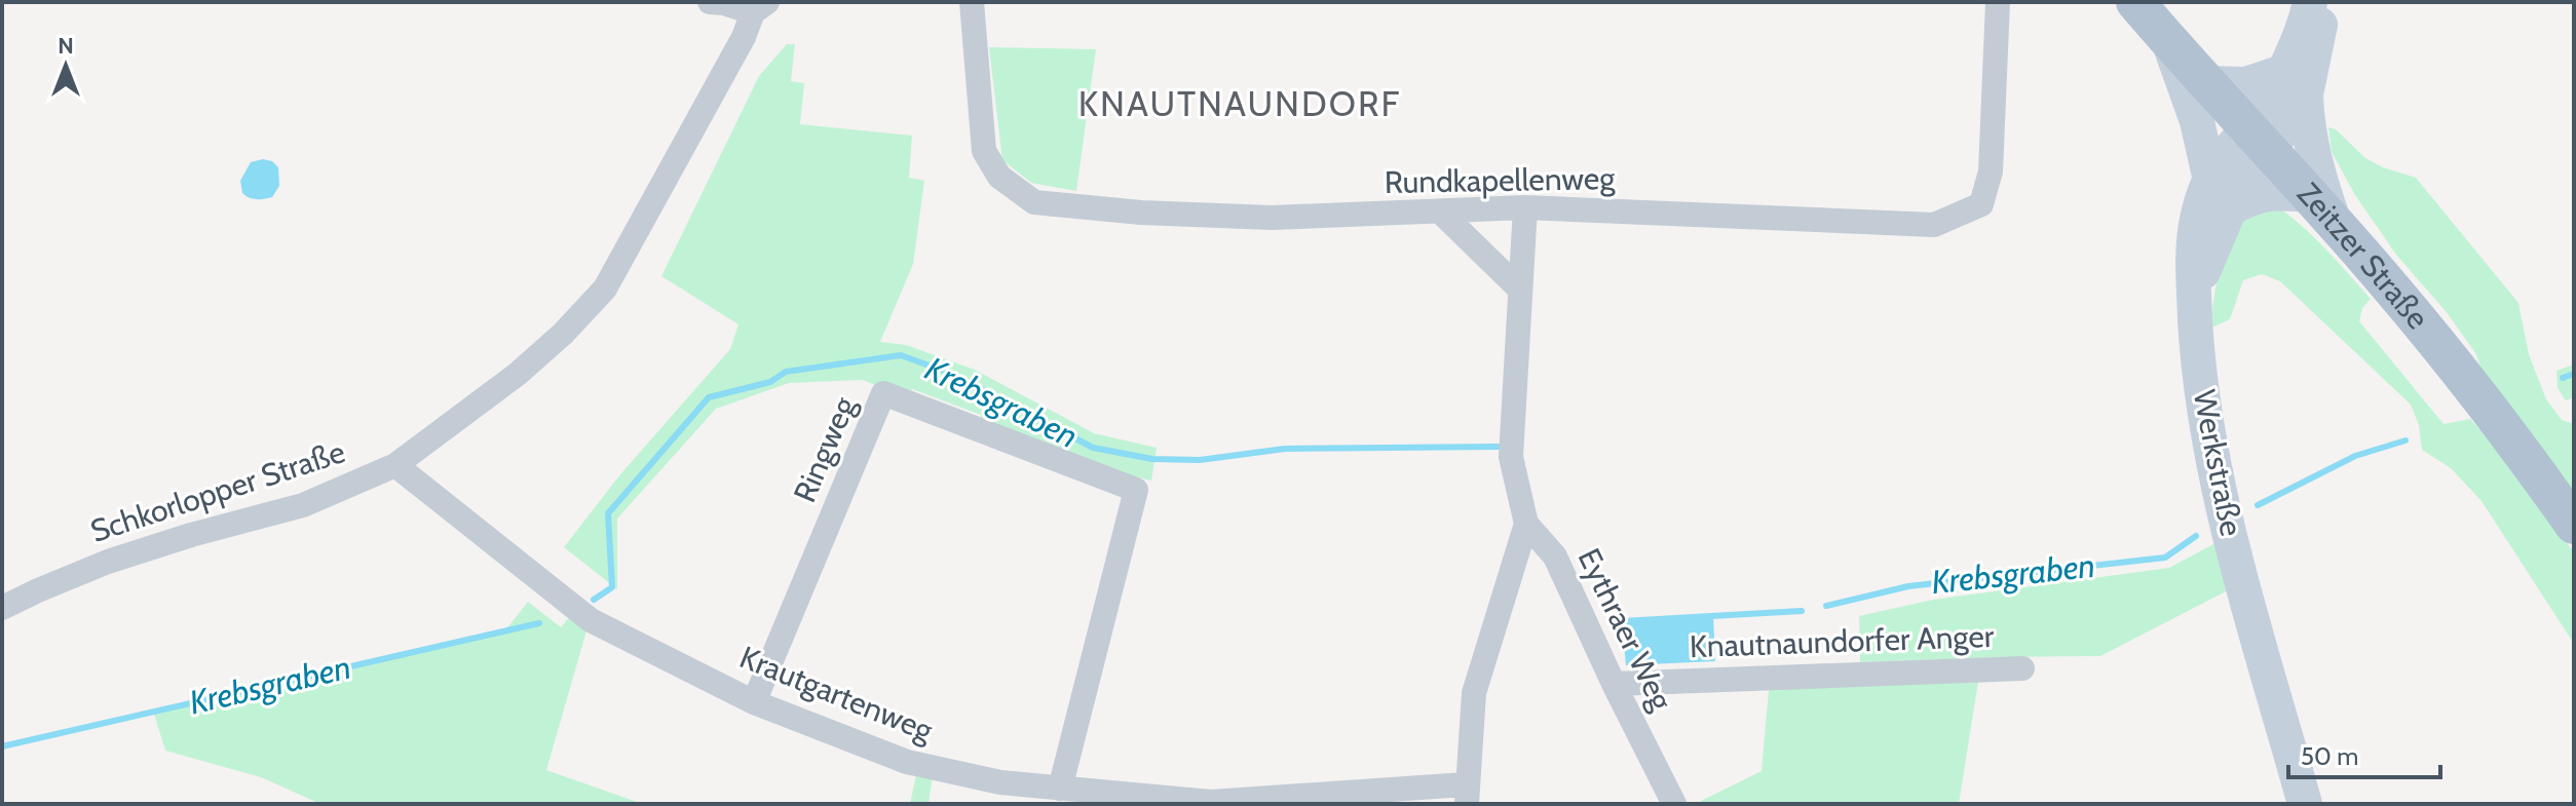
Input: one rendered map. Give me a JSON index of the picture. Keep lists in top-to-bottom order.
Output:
{
  "streets": {
    "main road": ["Zeitzer Straße", "Werkstraße"],
    "street": [
      "Rundkapellenweg",
      "Ringweg",
      "Schkorlopper Straße",
      "Eythraer Weg",
      "Knautnaundorfer Anger",
      "Krautgartenweg"
    ]
  },
  "crossings": [
    ["Rundkapellenweg", "Eythraer Weg"],
    ["Zeitzer Straße", "Werkstraße"],
    ["Ringweg", "Krautgartenweg"],
    ["Schkorlopper Straße", "Krautgartenweg"],
    ["Eythraer Weg", "Knautnaundorfer Anger"]
  ],
  "districts": ["KNAUTNAUNDORF"],
  "water": ["Krebsgraben"],
  "scale_bar": "50 m",
  "north": "top"
}
